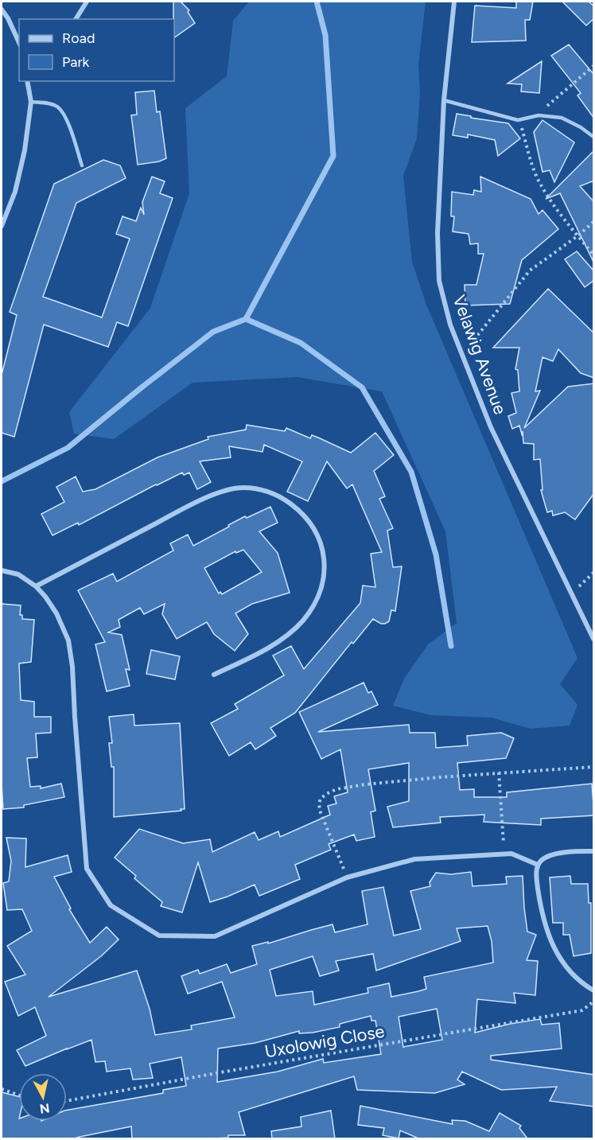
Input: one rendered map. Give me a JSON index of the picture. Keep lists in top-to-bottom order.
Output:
{
  "streets": {
    "street": ["Velawig Avenue"],
    "path": ["Uxolowig Close"]
  },
  "legend": ["Road", "Park"],
  "north": "bottom"
}
